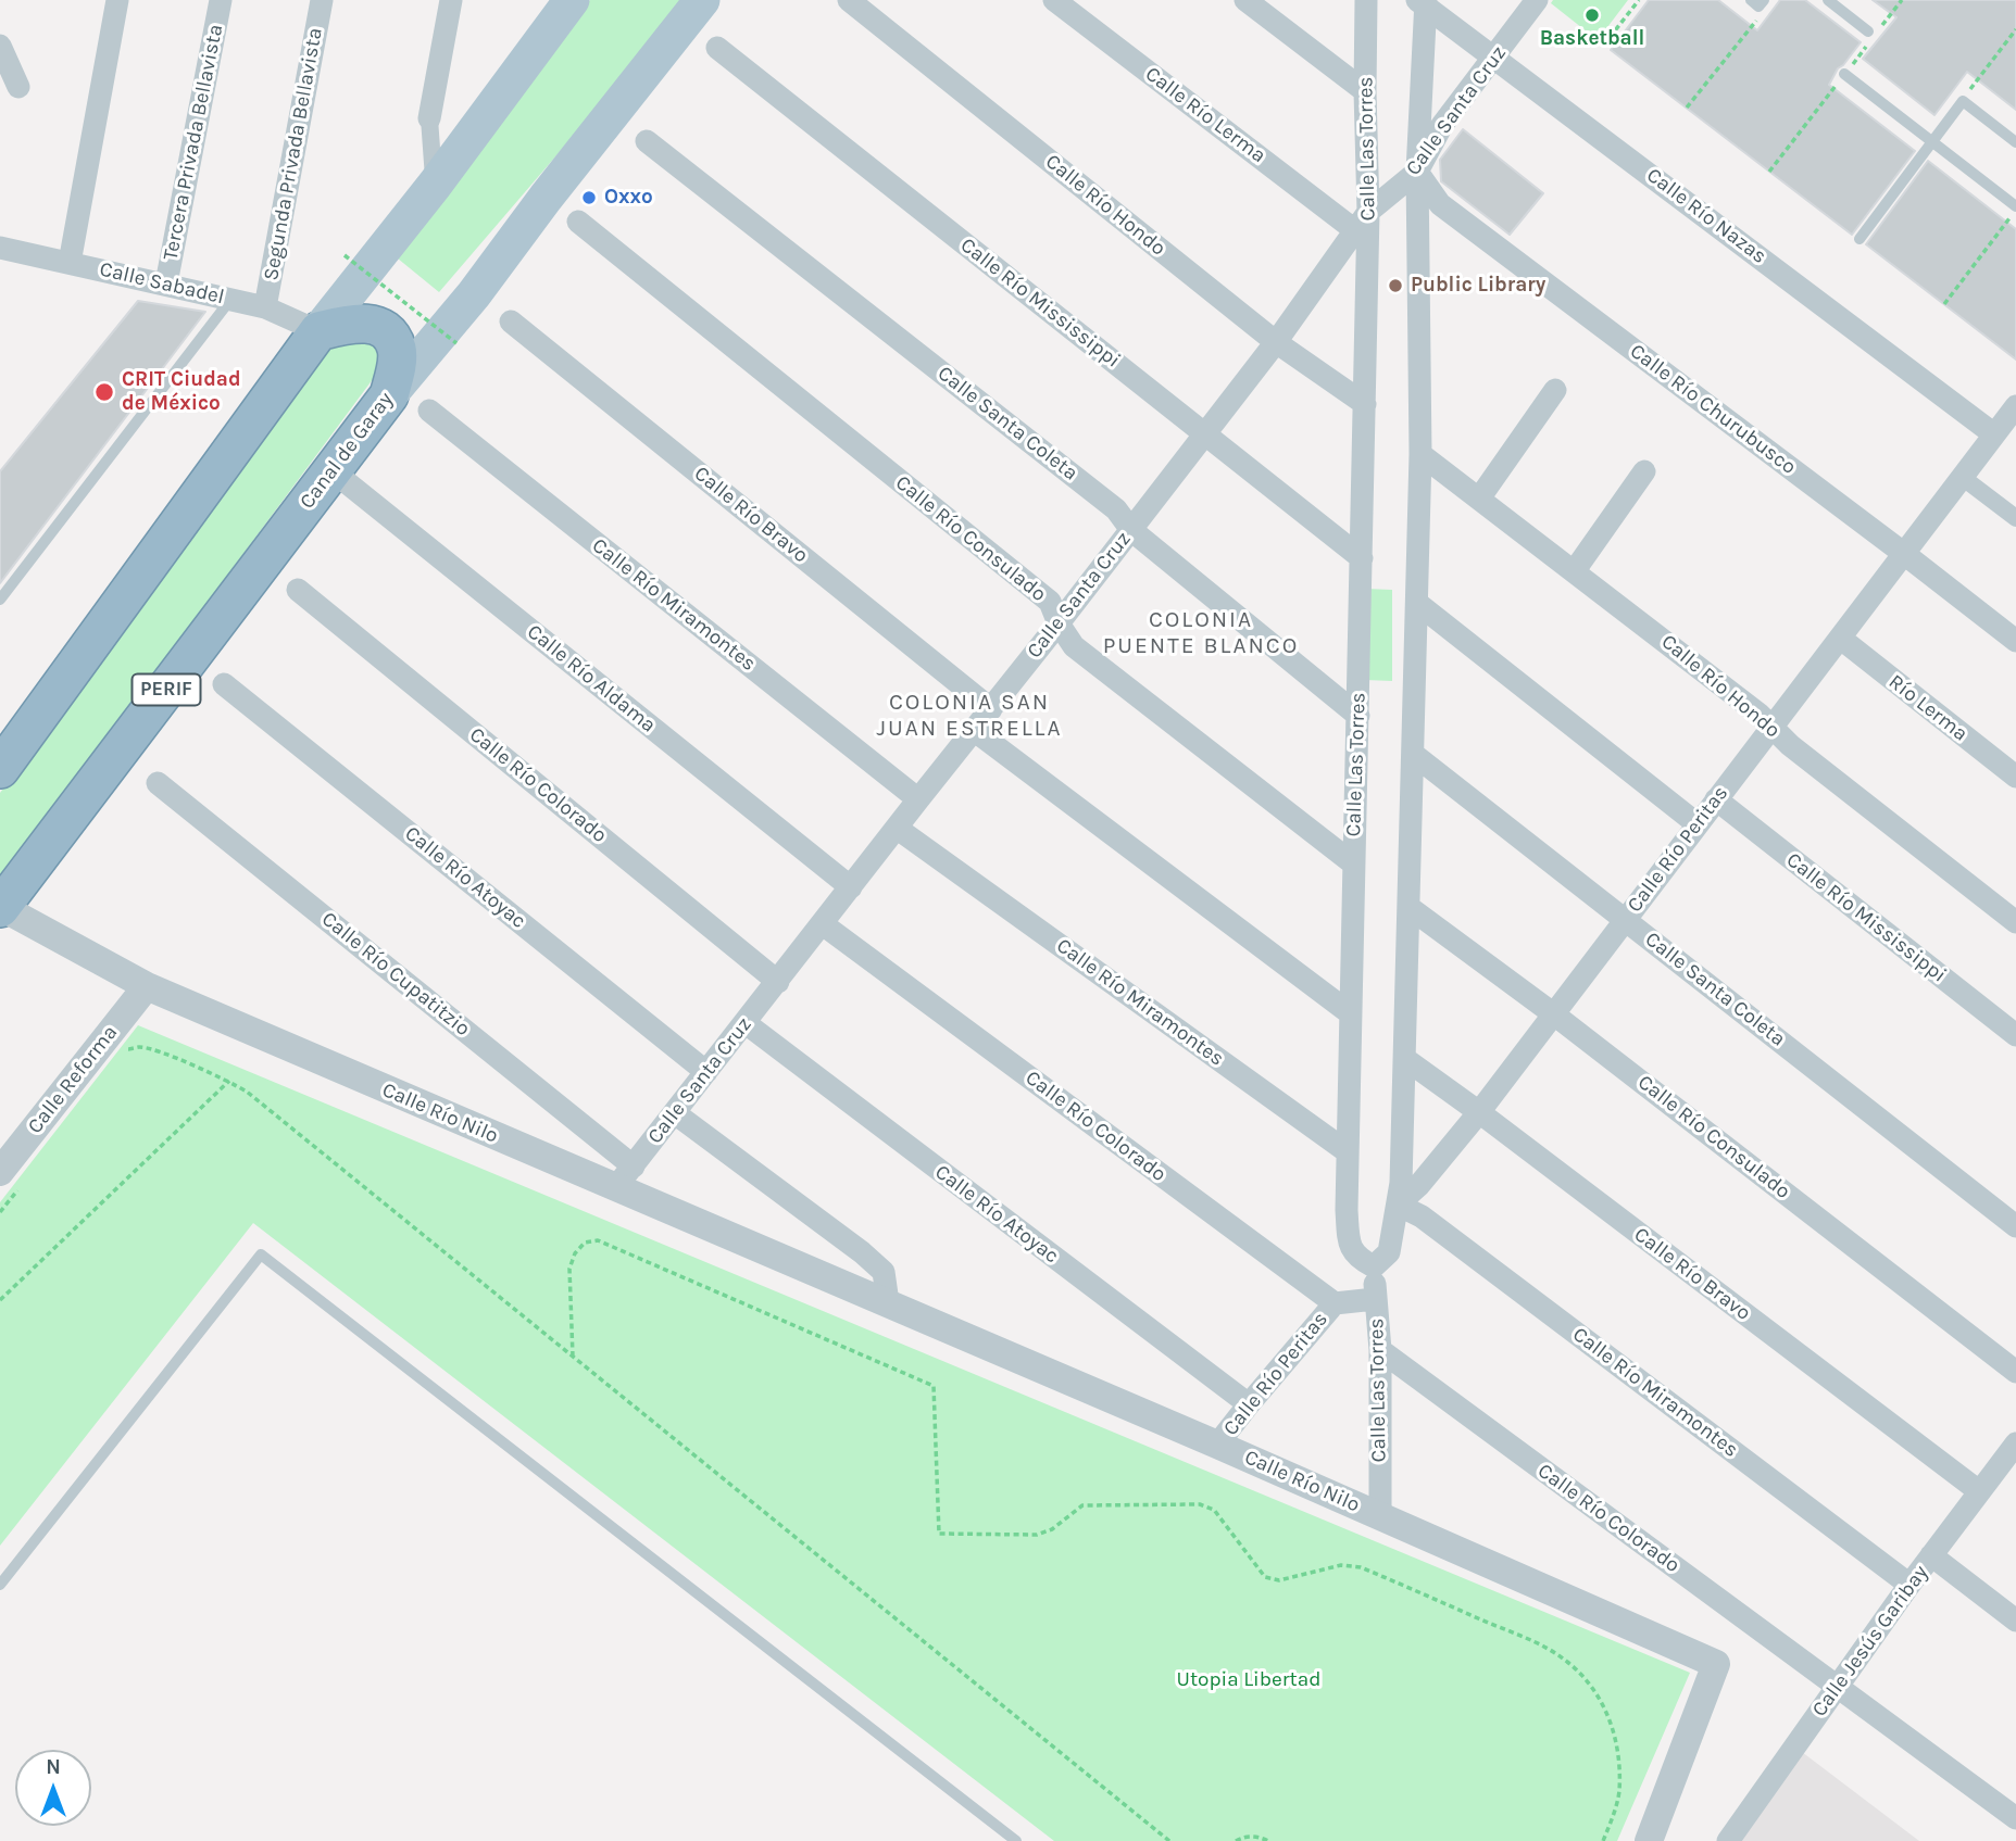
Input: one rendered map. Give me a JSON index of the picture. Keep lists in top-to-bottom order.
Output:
{
  "streets": {
    "highway": ["Canal de Garay", "PERIF"],
    "street": [
      "Calle Santa Cruz",
      "Calle Río Lerma",
      "Tercera Privada Bellavista",
      "Calle Las Torres",
      "Segunda Privada Bellavista",
      "Calle Río Hondo",
      "Calle Río Nazas",
      "Calle Sabadel",
      "Calle Río Mississippi",
      "Calle Río Churubusco",
      "Calle Santa Coleta",
      "Calle Río Bravo",
      "Calle Río Consulado",
      "Calle Río Miramontes",
      "Calle Río Aldama",
      "Río Lerma",
      "Calle Río Colorado",
      "Calle Río Peritas",
      "Calle Río Atoyac",
      "Calle Río Cupatitzio",
      "Calle Reforma",
      "Calle Río Nilo",
      "Calle Jesús Garibay"
    ]
  },
  "crossings": [
    ["Calle Santa Cruz", "Calle Río Lerma"],
    ["Calle Santa Cruz", "Calle Las Torres"],
    ["Calle Santa Cruz", "Calle Río Hondo"],
    ["Calle Santa Cruz", "Calle Río Nazas"],
    ["Calle Santa Cruz", "Calle Río Mississippi"],
    ["Calle Santa Cruz", "Calle Río Churubusco"],
    ["Calle Santa Cruz", "Calle Santa Coleta"],
    ["Calle Santa Cruz", "Calle Río Bravo"],
    ["Calle Santa Cruz", "Calle Río Consulado"],
    ["Calle Santa Cruz", "Calle Río Miramontes"],
    ["Calle Santa Cruz", "Calle Río Aldama"],
    ["Calle Santa Cruz", "Calle Río Colorado"],
    ["Calle Santa Cruz", "Calle Río Atoyac"],
    ["Calle Santa Cruz", "Calle Río Cupatitzio"],
    ["Calle Santa Cruz", "Calle Río Nilo"],
    ["Calle Río Lerma", "Calle Las Torres"],
    ["Tercera Privada Bellavista", "Calle Sabadel"],
    ["Calle Las Torres", "Calle Río Hondo"],
    ["Calle Las Torres", "Calle Río Mississippi"],
    ["Calle Las Torres", "Calle Santa Coleta"],
    ["Calle Las Torres", "Calle Río Consulado"],
    ["Calle Las Torres", "Calle Río Miramontes"],
    ["Calle Las Torres", "Calle Río Colorado"],
    ["Calle Las Torres", "Calle Río Nilo"],
    ["Segunda Privada Bellavista", "Calle Sabadel"],
    ["Calle Río Hondo", "Calle Río Peritas"],
    ["Calle Río Nazas", "Calle Río Peritas"],
    ["Calle Río Mississippi", "Calle Río Peritas"],
    ["Calle Río Churubusco", "Calle Río Peritas"],
    ["Calle Santa Coleta", "Calle Río Peritas"],
    ["Canal de Garay", "Calle Río Aldama"],
    ["Canal de Garay", "Calle Río Nilo"],
    ["Calle Río Bravo", "Calle Río Peritas"],
    ["Calle Río Bravo", "Calle Jesús Garibay"],
    ["Calle Río Consulado", "Calle Río Peritas"],
    ["Calle Río Miramontes", "Calle Río Peritas"],
    ["Calle Río Miramontes", "Calle Jesús Garibay"],
    ["Río Lerma", "Calle Río Peritas"],
    ["Calle Río Colorado", "Calle Río Peritas"],
    ["Calle Río Colorado", "Calle Jesús Garibay"],
    ["Calle Río Peritas", "Calle Río Atoyac"],
    ["Calle Río Peritas", "Calle Río Nilo"],
    ["Calle Reforma", "Calle Río Nilo"]
  ],
  "districts": ["COLONIA PUENTE BLANCO", "COLONIA SAN JUAN ESTRELLA"],
  "parks": ["Utopia Libertad"],
  "places": [
    "Basketball",
    "Oxxo",
    "Public Library",
    "CRIT Ciudad de México"
  ],
  "north": "top"
}
